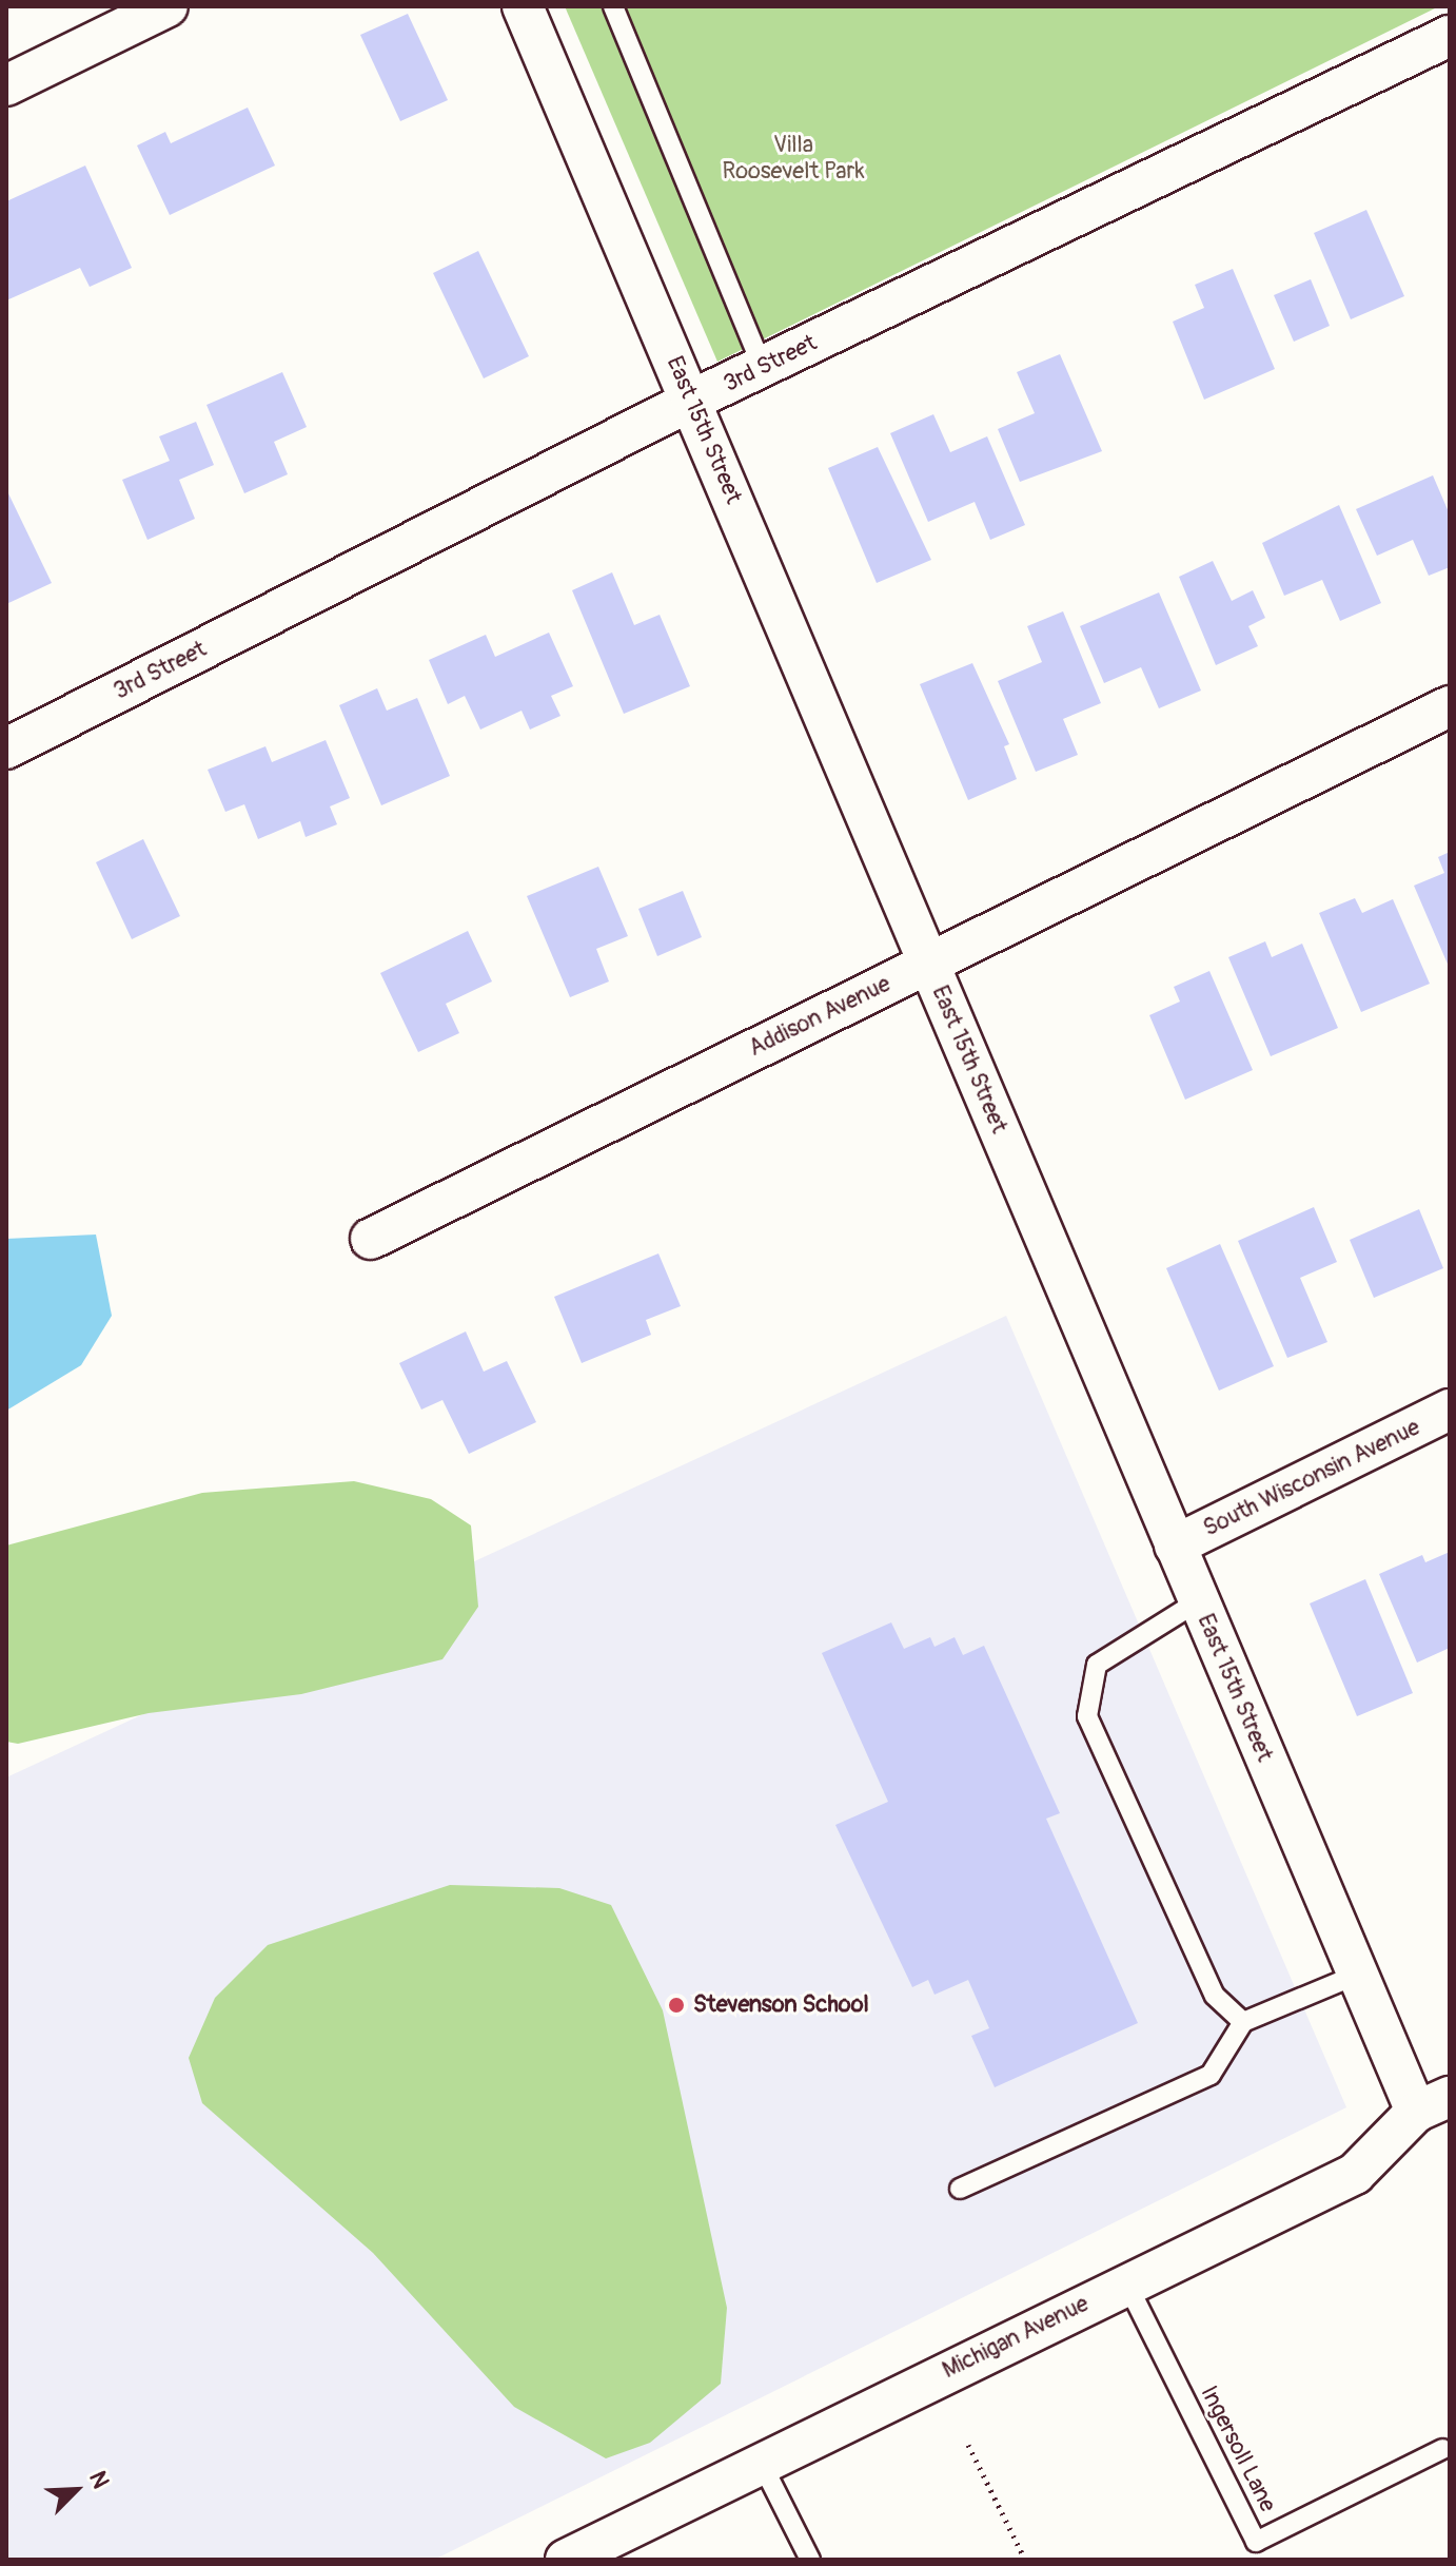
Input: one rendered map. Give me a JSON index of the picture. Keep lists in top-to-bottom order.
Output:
{
  "streets": {
    "street": [
      "3rd Street",
      "East 15th Street",
      "Addison Avenue",
      "South Wisconsin Avenue",
      "Michigan Avenue"
    ],
    "lane": ["Ingersoll Lane"]
  },
  "crossings": [
    ["3rd Street", "East 15th Street"],
    ["East 15th Street", "Addison Avenue"],
    ["East 15th Street", "South Wisconsin Avenue"],
    ["East 15th Street", "Michigan Avenue"],
    ["Michigan Avenue", "Ingersoll Lane"]
  ],
  "parks": ["Villa Roosevelt Park"],
  "places": ["Stevenson School"],
  "north": "top right"
}
